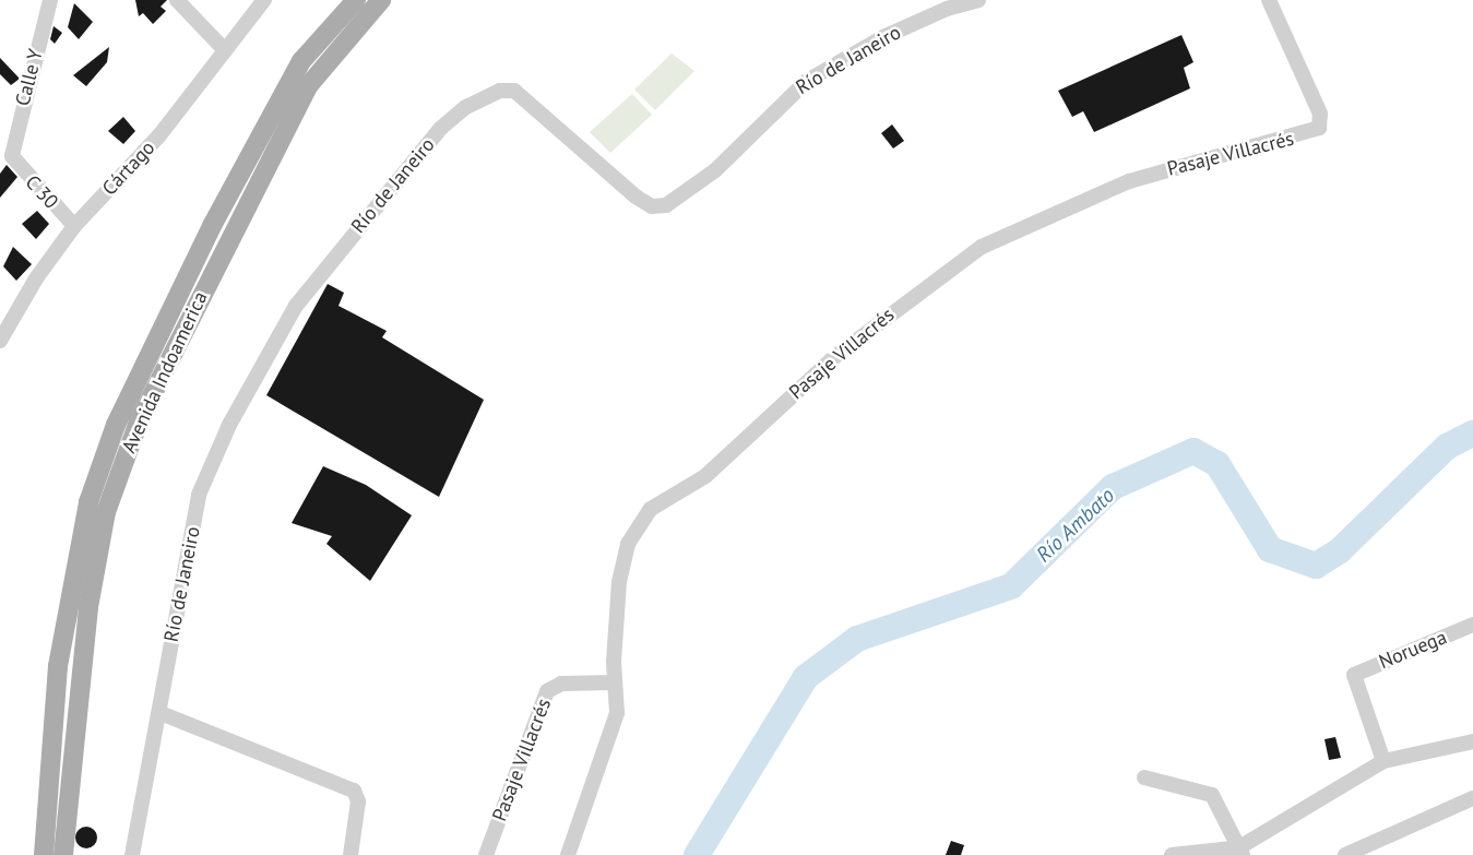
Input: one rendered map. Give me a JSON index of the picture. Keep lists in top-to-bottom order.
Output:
{
  "streets": {
    "main road": ["Avenida Indoamerica"],
    "street": [
      "Río de Janeiro",
      "Calle Y",
      "Pasaje Villacrés",
      "Cártago",
      "C 30",
      "Noruega"
    ]
  },
  "crossings": [
    ["Calle Y", "C 30"],
    ["Cártago", "C 30"]
  ],
  "water": ["Río Ambato"]
}
